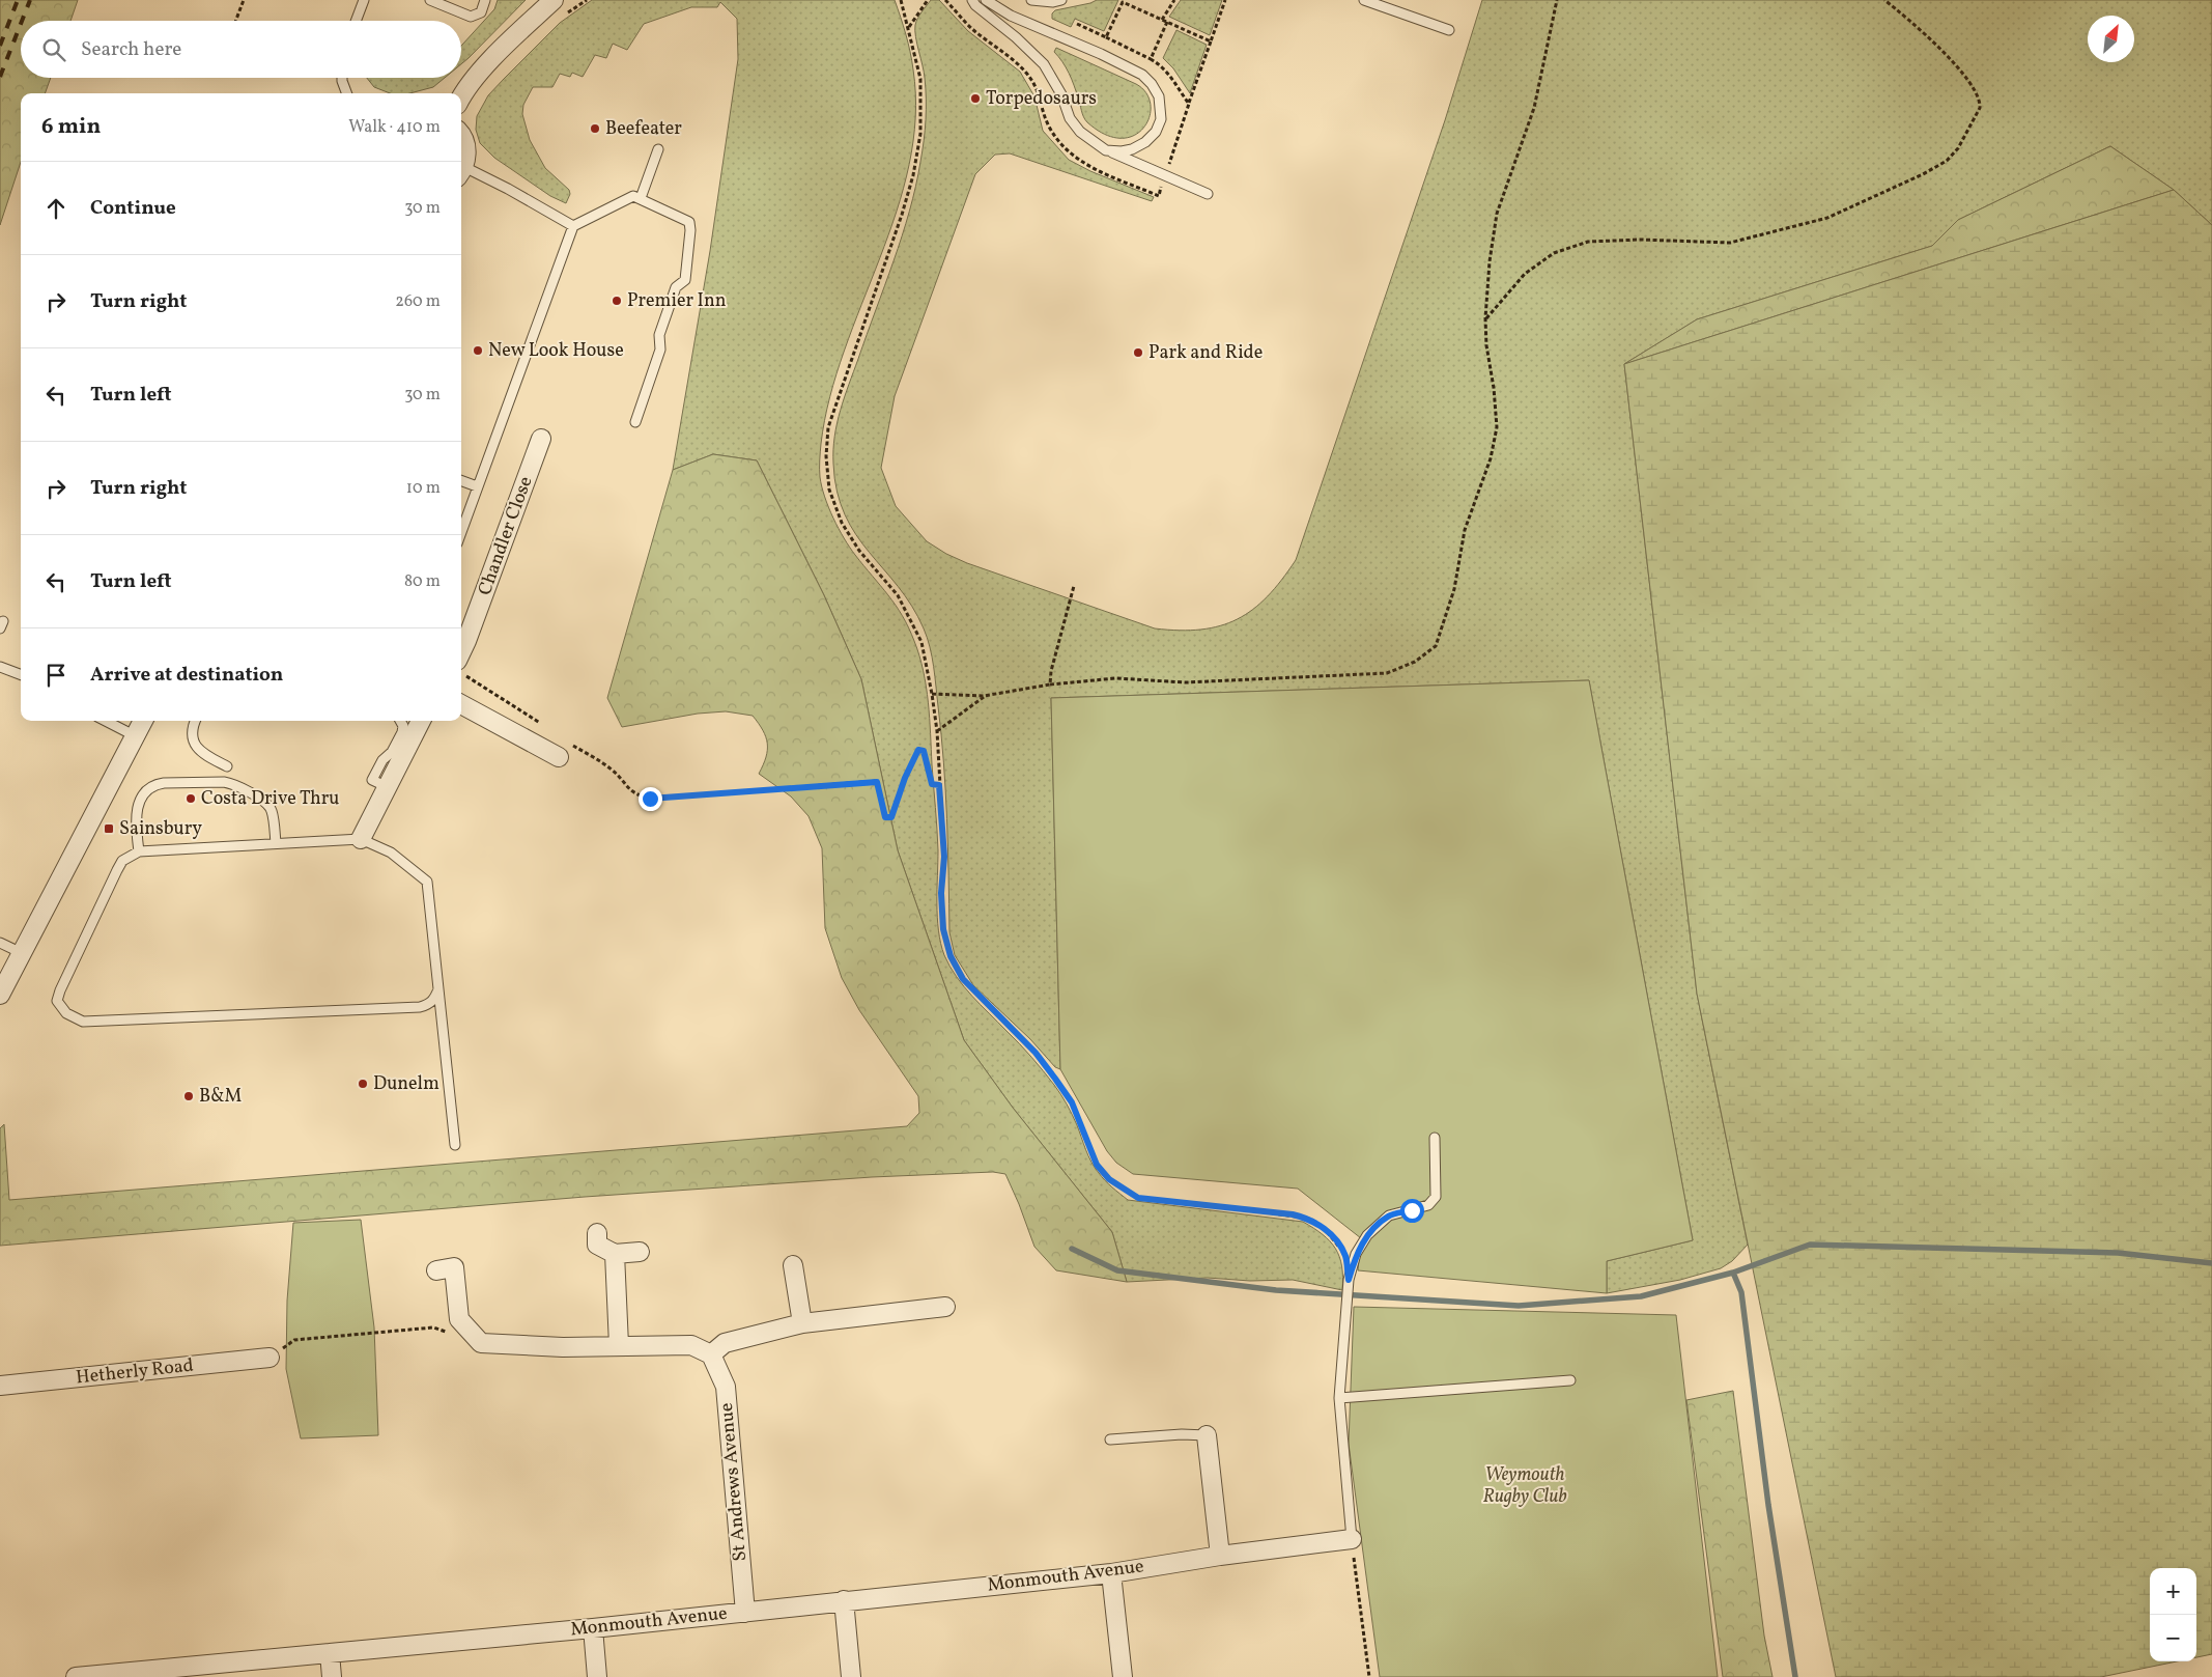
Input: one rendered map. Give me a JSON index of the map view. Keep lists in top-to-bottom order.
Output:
{
  "streets": {
    "street": [
      "Chandler Close",
      "Hetherly Road",
      "St Andrews Avenue",
      "Monmouth Avenue"
    ]
  },
  "crossings": [
    ["St Andrews Avenue", "Monmouth Avenue"]
  ],
  "parks": ["Weymouth Rugby Club"],
  "places": {
    "other": [
      "Torpedosaurs",
      "Beefeater",
      "Premier Inn",
      "New Look House",
      "Park and Ride",
      "Costa Drive Thru",
      "Dunelm",
      "B&M"
    ],
    "transit": ["Sainsbury"]
  },
  "north": "top right",
  "page": {
    "search": "Search here",
    "heading": ["6 min", "Walk · 410 m"],
    "list": [
      ["Continue", "30 m"],
      ["Turn right", "260 m"],
      ["Turn left", "30 m"],
      ["Turn right", "10 m"],
      ["Turn left", "80 m"],
      "Arrive at destination"
    ],
    "map_buttons": ["+", "−"]
  }
}
